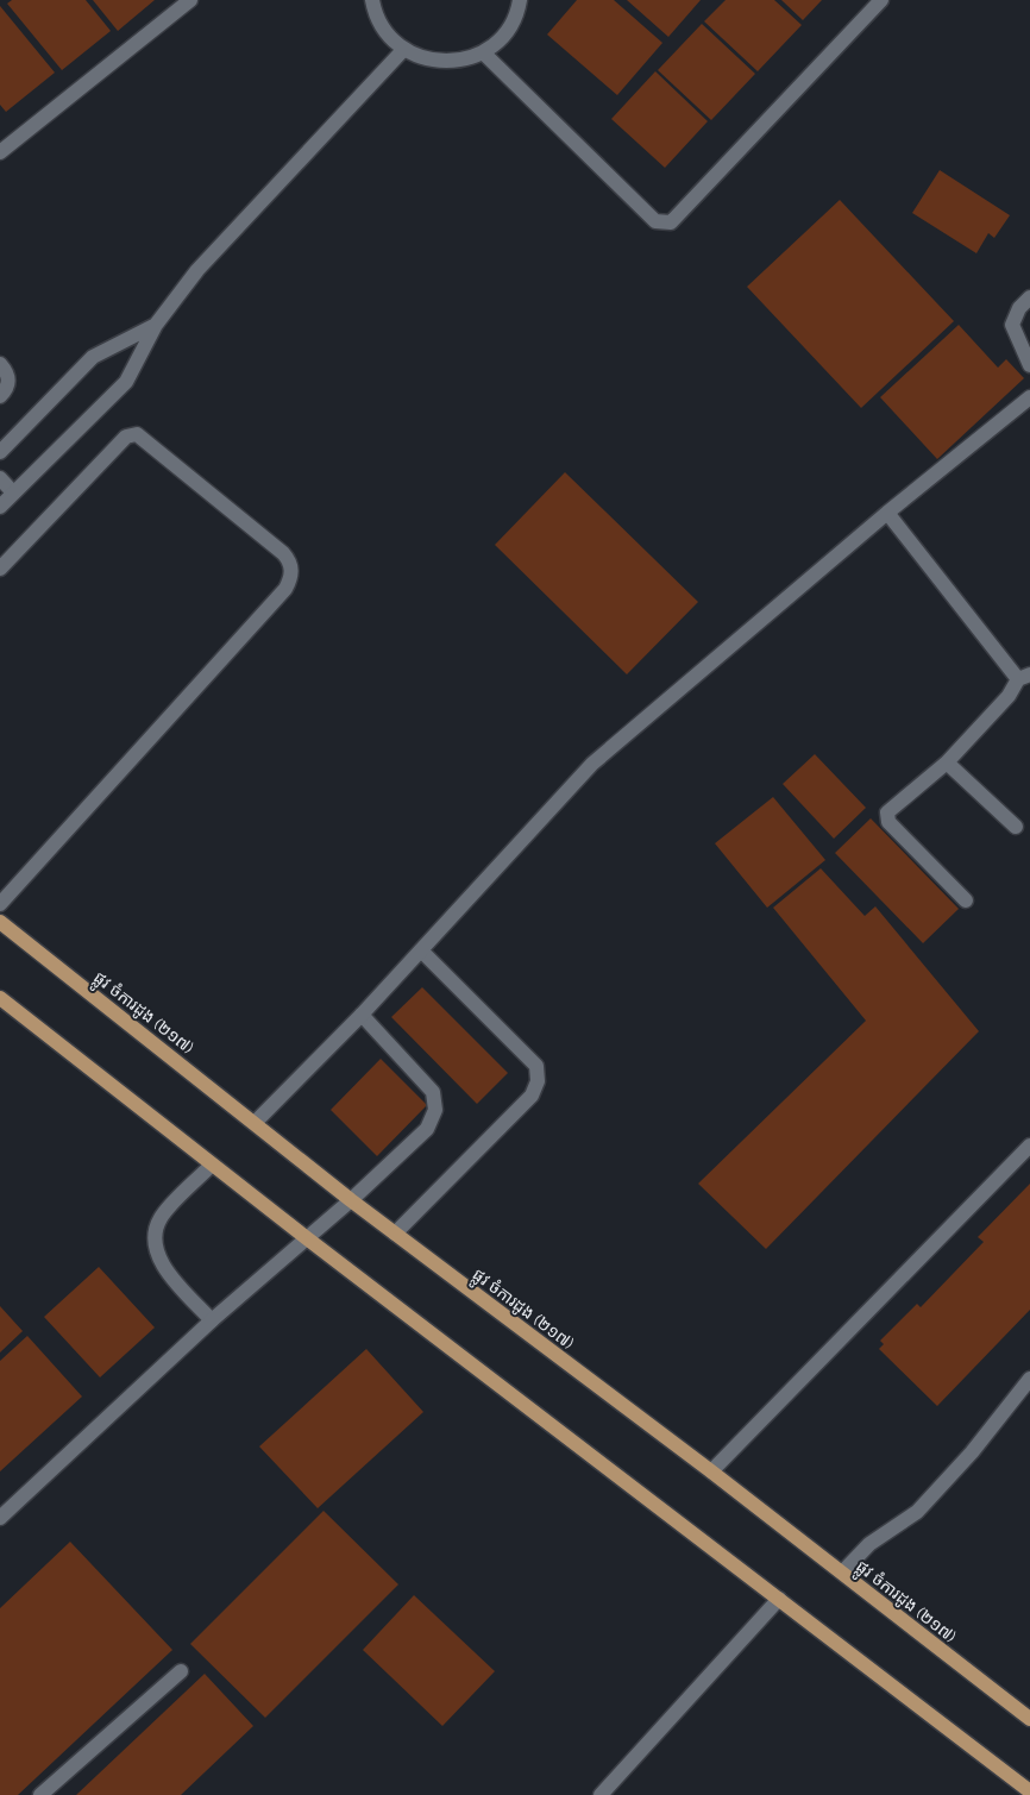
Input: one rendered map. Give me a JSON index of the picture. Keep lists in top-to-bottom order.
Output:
{
  "streets": {
    "main road": ["ផ្លូវ ចំការដូង (២១៧)"]
  }
}
